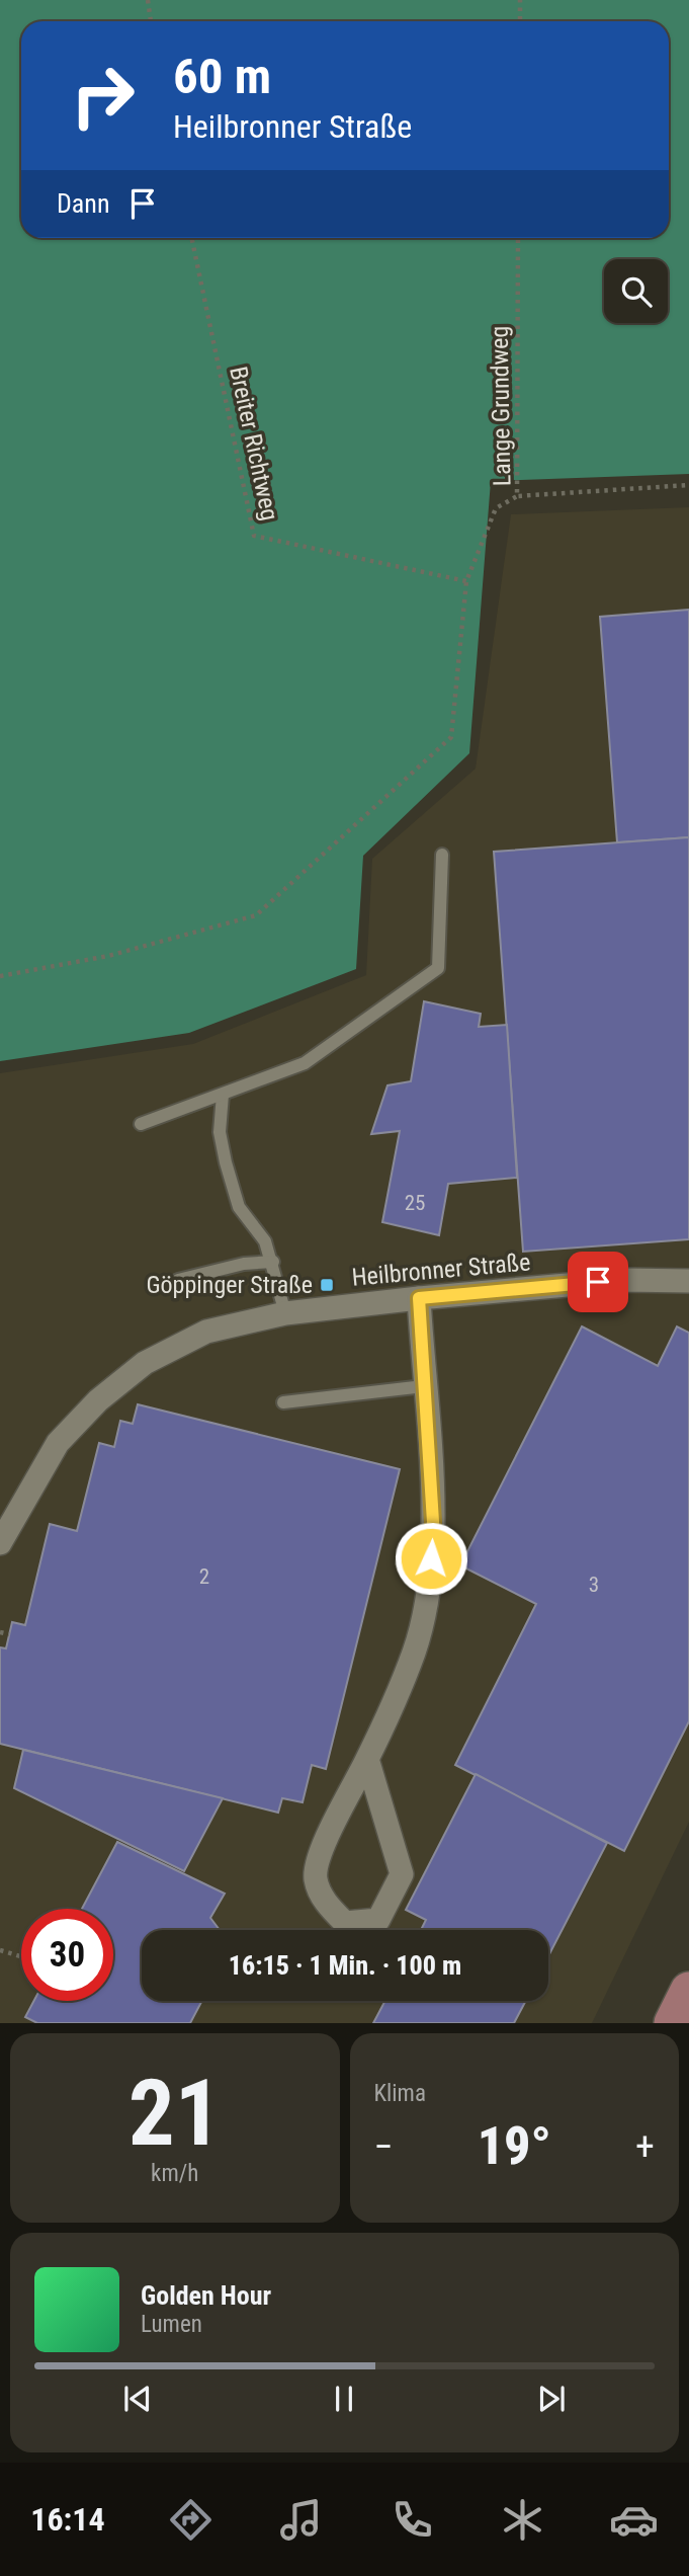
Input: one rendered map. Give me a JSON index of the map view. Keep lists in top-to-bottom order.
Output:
{
  "streets": {
    "street": ["Heilbronner Straße"],
    "path": ["Lange Grundweg", "Breiter Richtweg"]
  },
  "places": {
    "transit": ["Göppinger Straße"]
  },
  "house_numbers": ["25", "2", "3"],
  "page": {
    "turn": ["60 m", "Heilbronner Straße"],
    "then": "Dann",
    "limit": "30",
    "trip": "16:15 · 1 Min. · 100 m",
    "tile": [
      ["21", "km/h"],
      "Klima"
    ],
    "heat": ["−", "19°", "+"],
    "song": ["Golden Hour", "Lumen"],
    "tabs": "16:14"
  }
}
